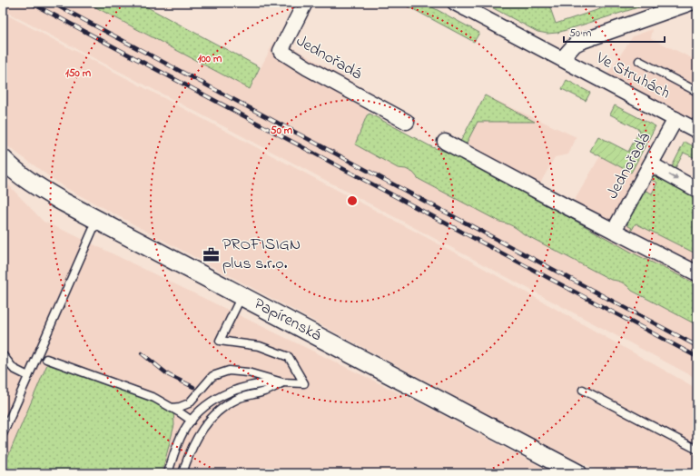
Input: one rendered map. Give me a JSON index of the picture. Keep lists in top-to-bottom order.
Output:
{
  "streets": {
    "street": ["Jednořadá", "Ve Struhách", "Papírenská"]
  },
  "crossings": [
    ["Jednořadá", "Ve Struhách"]
  ],
  "places": {
    "office": ["PROFISIGN plus s.r.o."]
  },
  "scale_bar": "50 m",
  "rings": ["100 m", "150 m", "50 m"]
}
